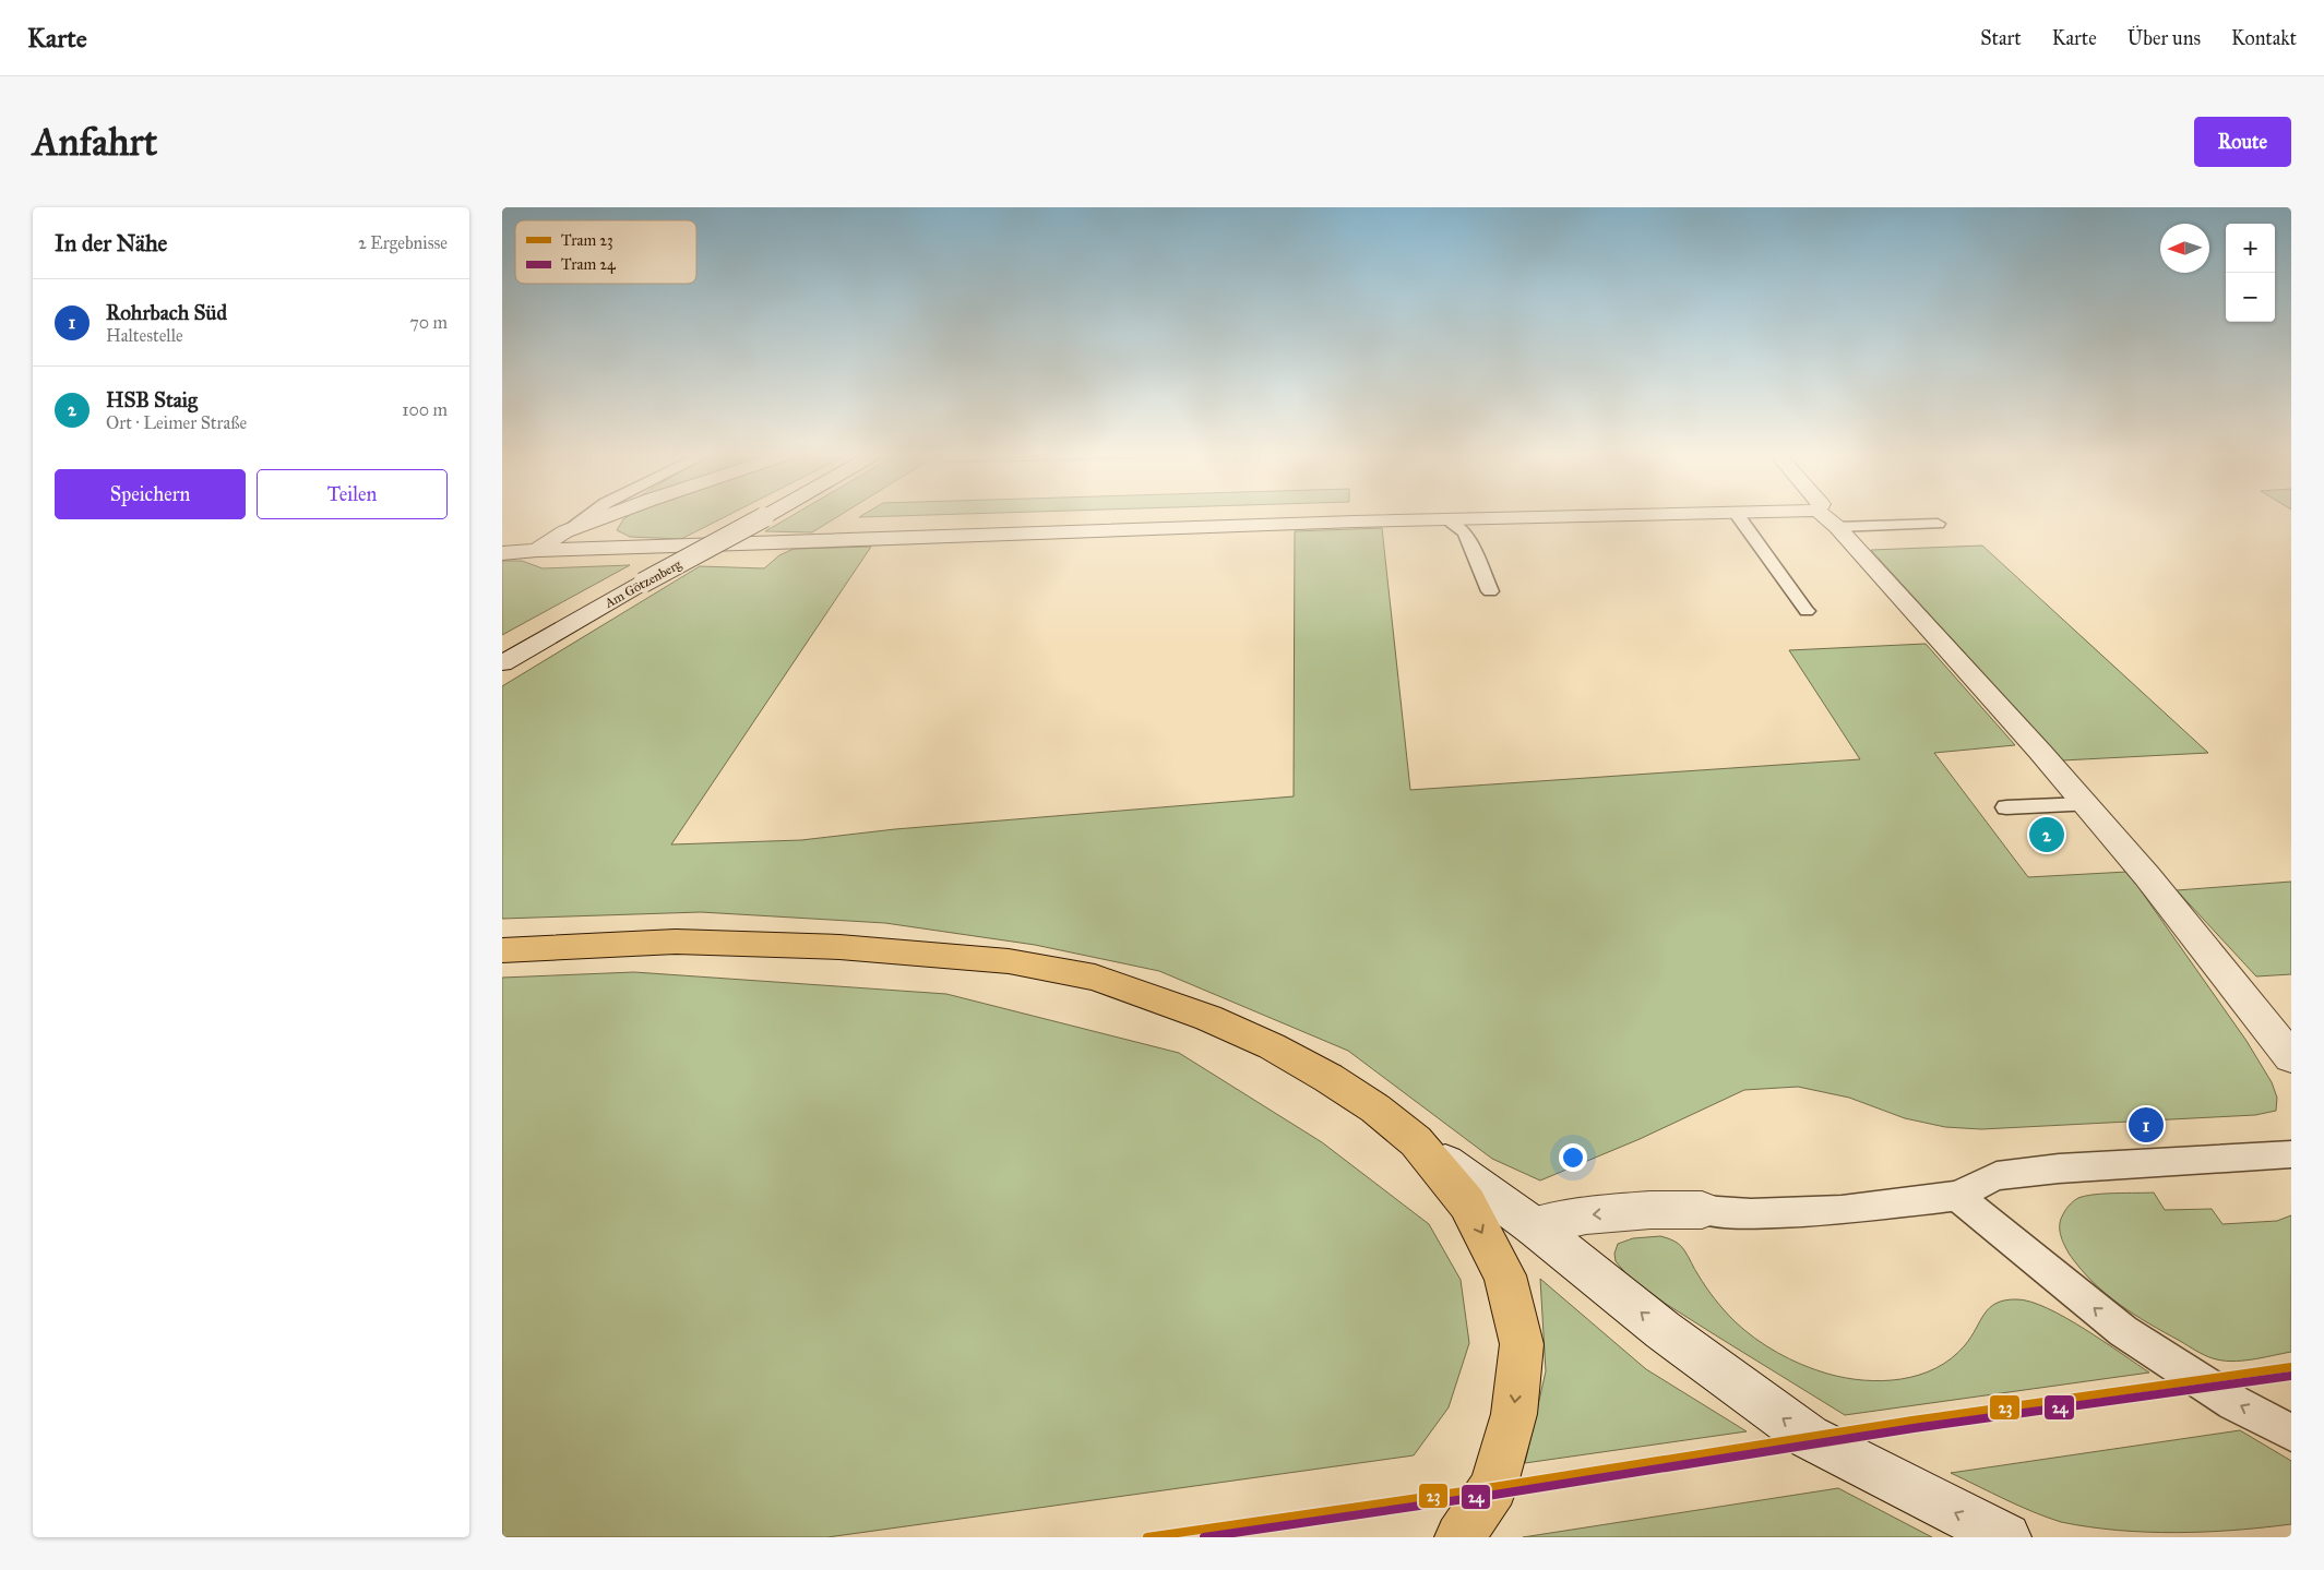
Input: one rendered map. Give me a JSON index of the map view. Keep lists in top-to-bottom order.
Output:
{
  "streets": {
    "street": ["Am Götzenberg"]
  },
  "lines": ["tram line 23", "tram line 24"],
  "legend": ["Tram 23", "Tram 24"],
  "north": "left",
  "page": {
    "header": "Karte",
    "nav": [
      "Start",
      "Karte",
      "Über uns",
      "Kontakt"
    ],
    "buttons": [
      "Route",
      ["Speichern", "Teilen"]
    ],
    "title": "Anfahrt",
    "heading": ["In der Nähe", "2 Ergebnisse"],
    "map_buttons": ["+", "−"],
    "list": [
      {
        "mark": "1",
        "name": "Rohrbach Süd",
        "note": "Haltestelle",
        "value": "70 m"
      },
      {
        "mark": "2",
        "name": "HSB Staig",
        "note": "Ort · Leimer Straße",
        "value": "100 m"
      }
    ],
    "pins": ["2", "1"]
  }
}
